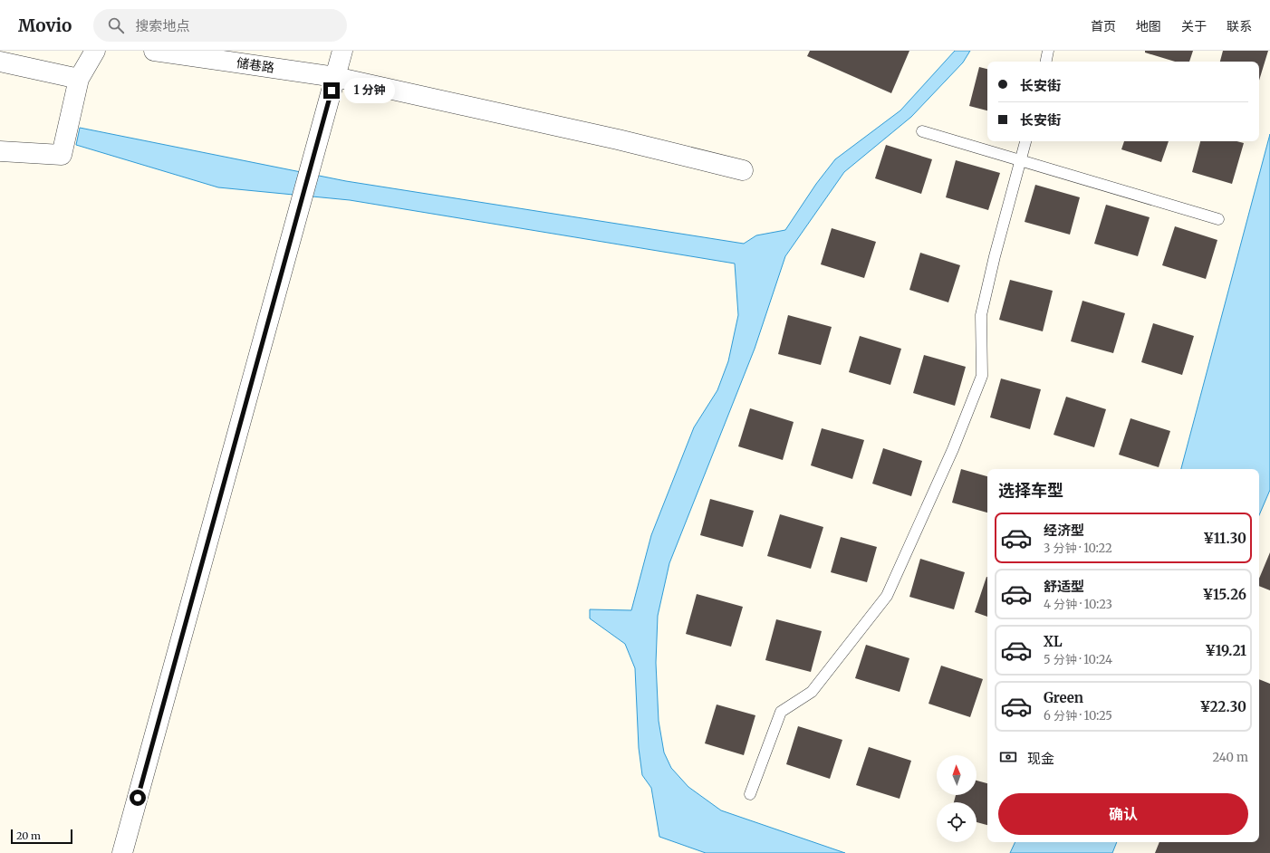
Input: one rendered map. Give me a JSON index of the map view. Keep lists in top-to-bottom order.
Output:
{
  "streets": {
    "street": ["储巷路"]
  },
  "scale_bar": "20 m",
  "north": "top",
  "page": {
    "header": "Movio",
    "search": "搜索地点",
    "nav": [
      "首页",
      "地图",
      "关于",
      "联系"
    ],
    "banner": ["长安街", "长安街"],
    "bubble": "1 分钟",
    "heading": "选择车型",
    "list": [
      {
        "name": "经济型",
        "note": "3 分钟 · 10:22",
        "value": "¥11.30"
      },
      {
        "name": "舒适型",
        "note": "4 分钟 · 10:23",
        "value": "¥15.26"
      },
      {
        "name": "XL",
        "note": "5 分钟 · 10:24",
        "value": "¥19.21"
      },
      {
        "name": "Green",
        "note": "6 分钟 · 10:25",
        "value": "¥22.30"
      }
    ],
    "pay": ["现金", "240 m"],
    "buttons": "确认",
    "scale": "20 m"
  }
}
